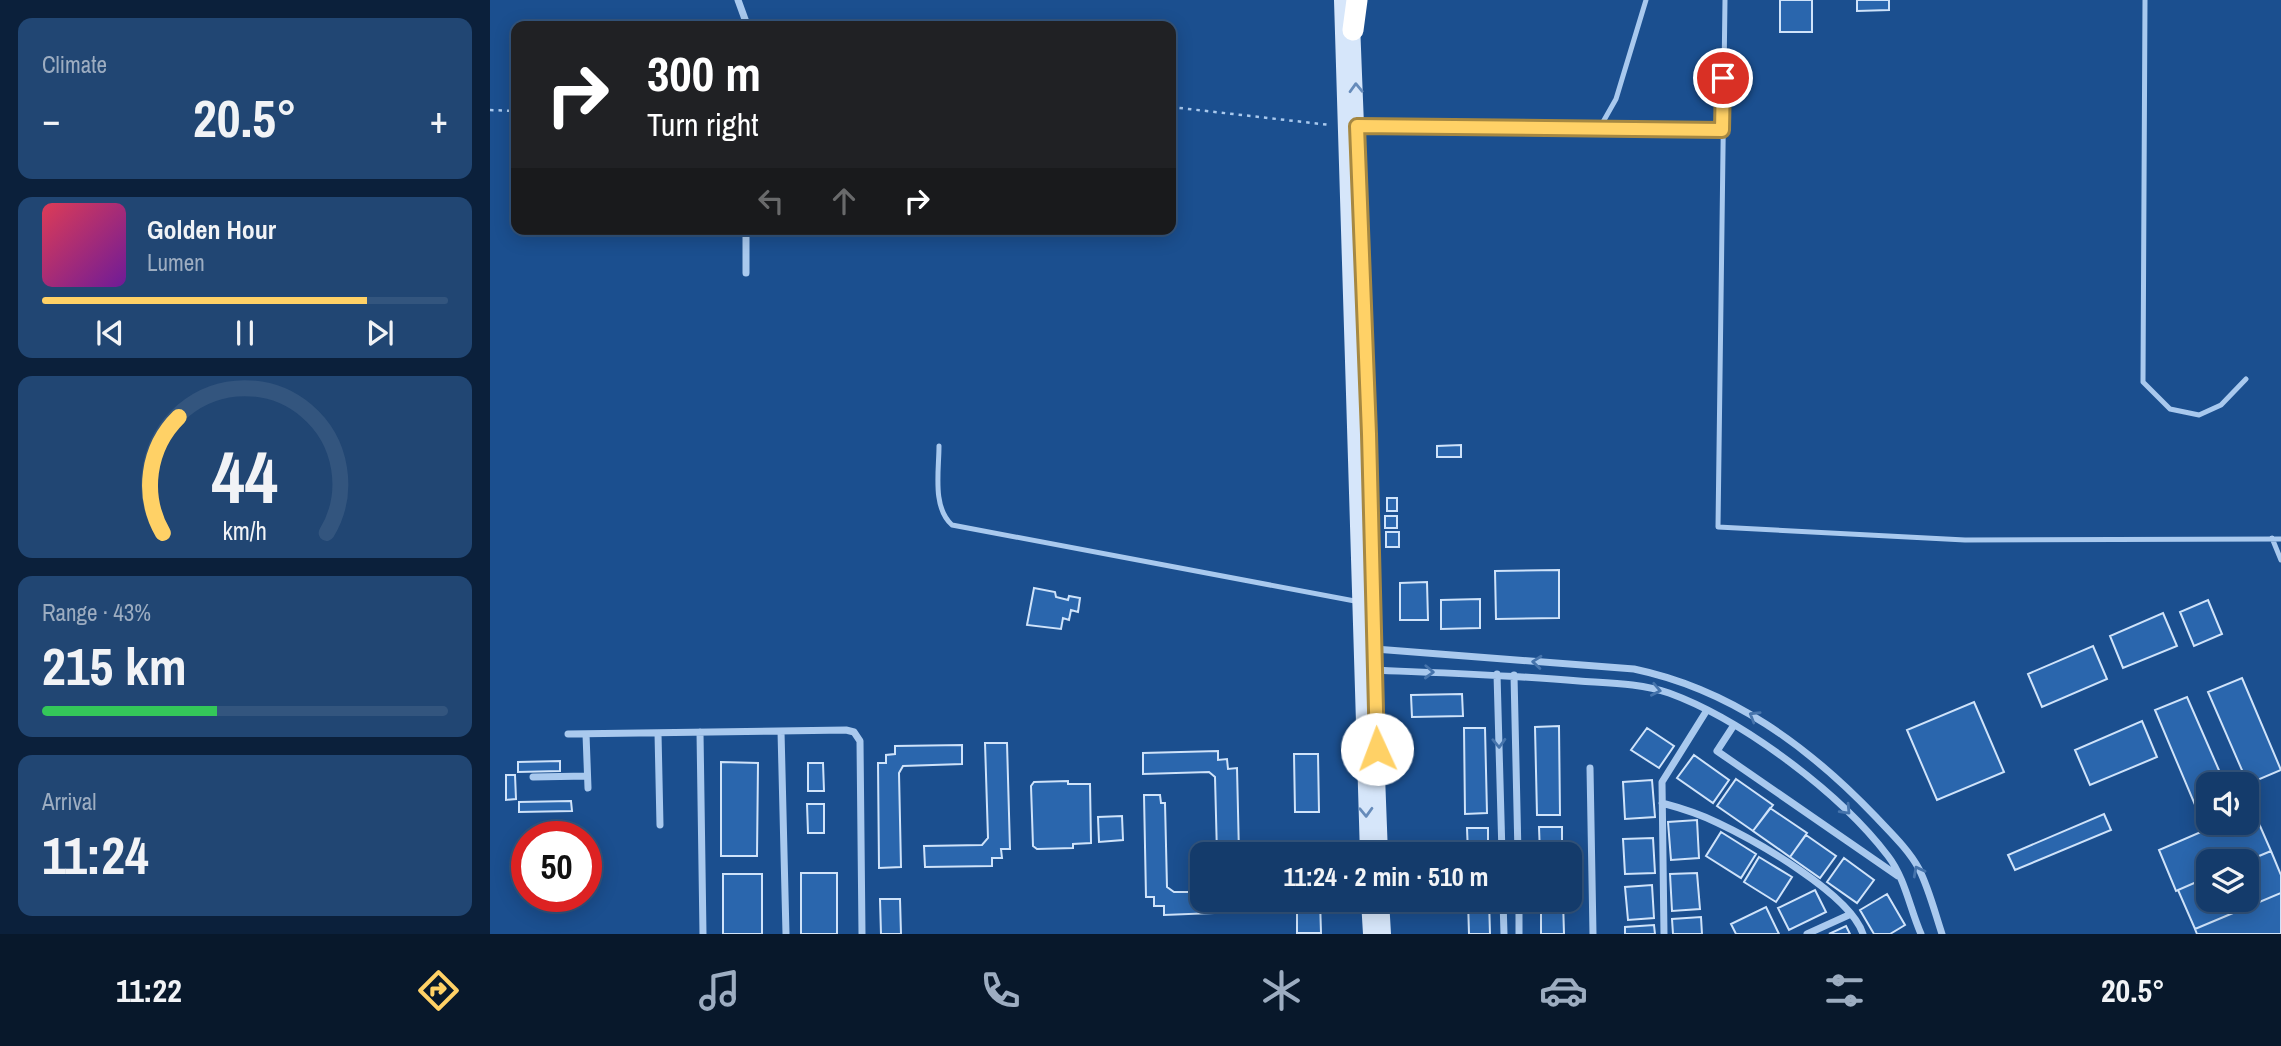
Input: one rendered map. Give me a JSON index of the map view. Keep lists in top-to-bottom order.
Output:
{
  "page": {
    "tile": [
      "Climate",
      ["Range · 43%", "215 km"],
      ["Arrival", "11:24"]
    ],
    "turn": ["300 m", "Turn right"],
    "heat": ["−", "20.5°", "+"],
    "song": ["Golden Hour", "Lumen"],
    "limit": "50",
    "trip": "11:24 · 2 min · 510 m",
    "tabs": ["11:22", "20.5°"],
    "gauge": ["44", "km/h"]
  }
}
